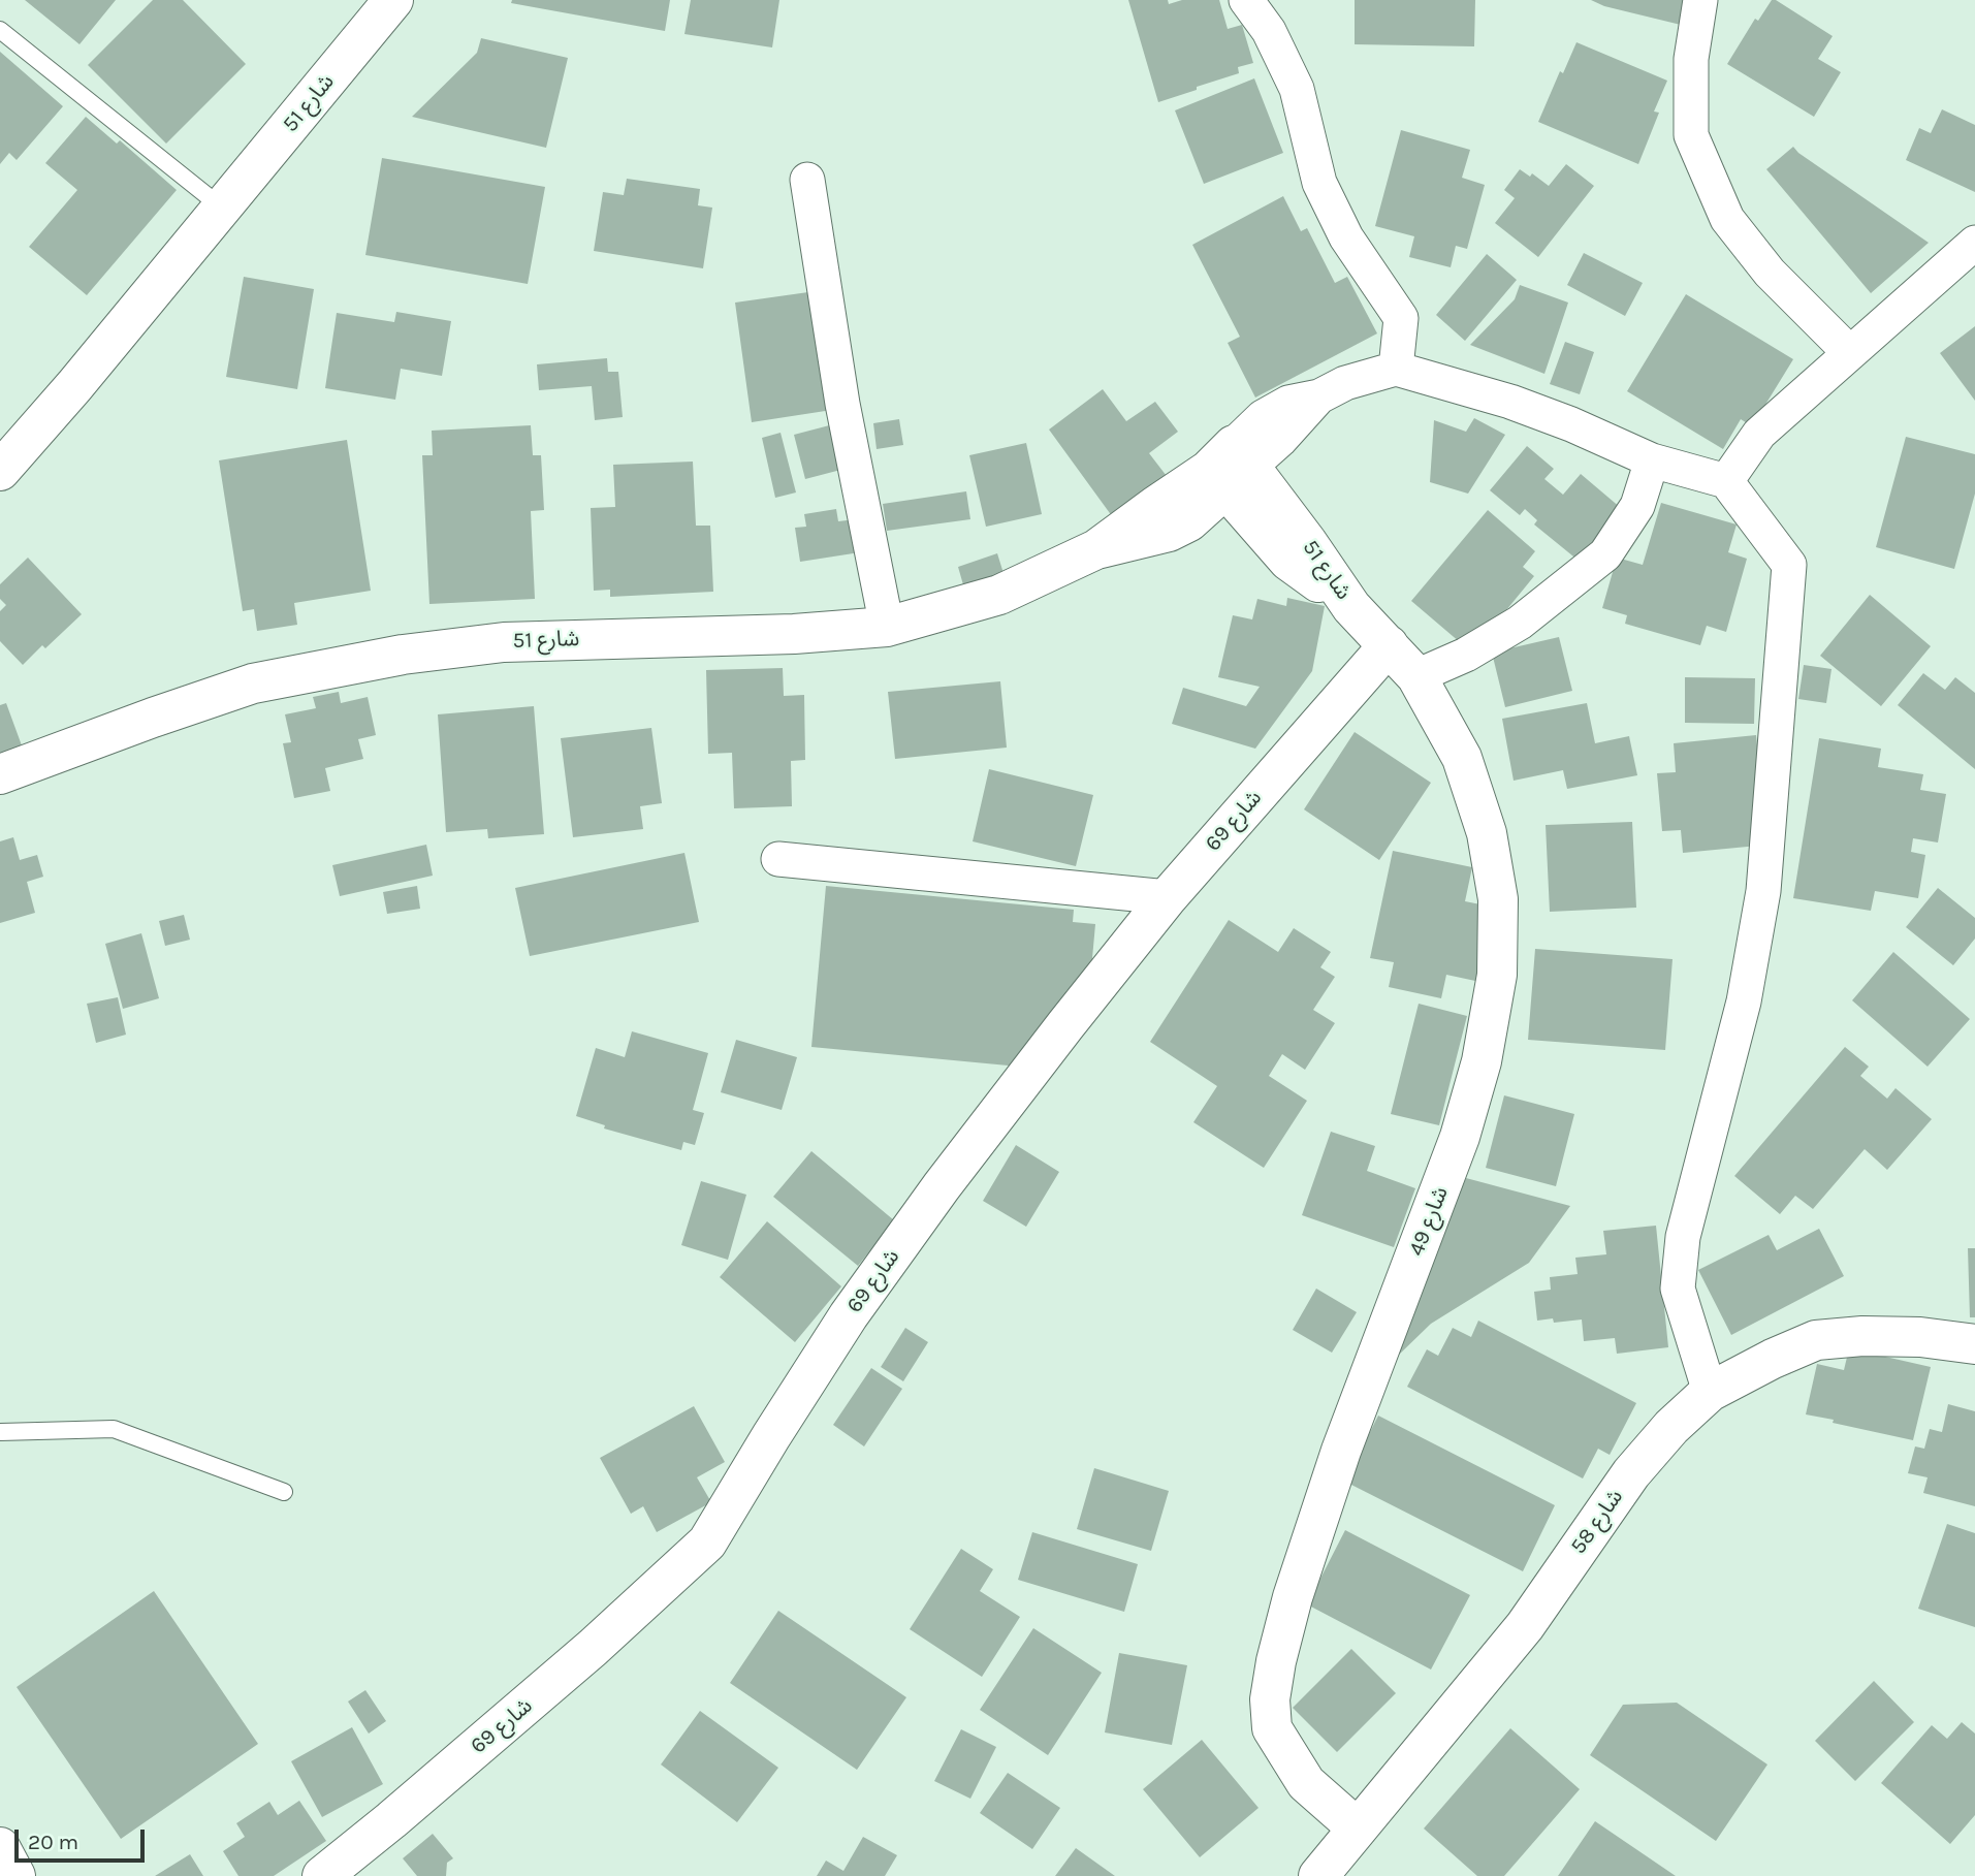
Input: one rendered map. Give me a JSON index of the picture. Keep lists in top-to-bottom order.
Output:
{
  "streets": {
    "street": [
      "شارع 51",
      "شارع 69",
      "شارع 49",
      "شارع 58"
    ]
  },
  "crossings": [
    ["شارع 51", "شارع 49"],
    ["شارع 69", "شارع 49"],
    ["شارع 49", "شارع 58"]
  ],
  "scale_bar": "20 m"
}
